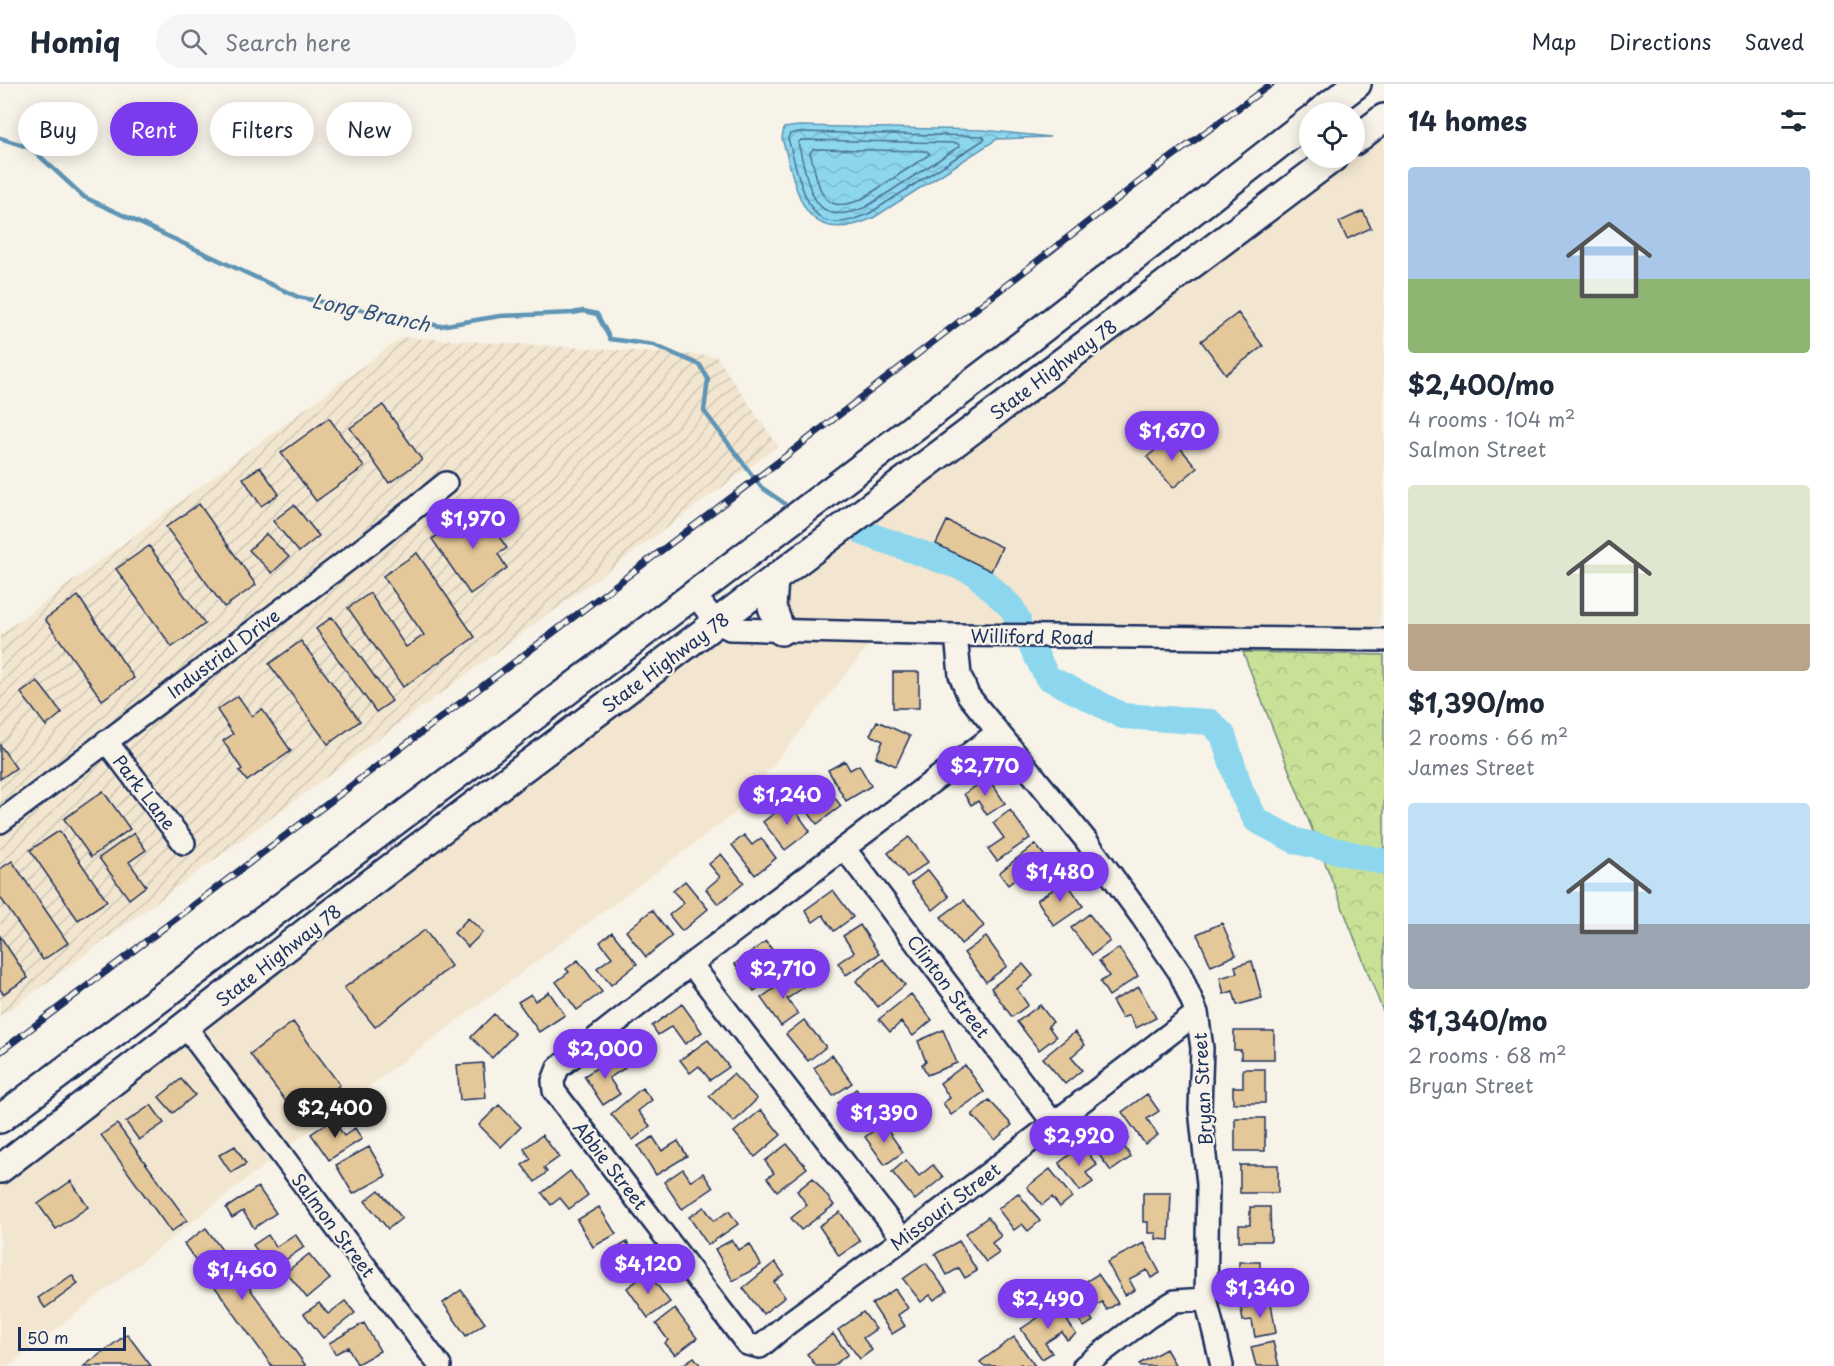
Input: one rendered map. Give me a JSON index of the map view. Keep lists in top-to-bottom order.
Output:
{
  "streets": {
    "main road": ["State Highway 78"],
    "street": [
      "Williford Road",
      "Industrial Drive",
      "Park Lane",
      "Clinton Street",
      "Bryan Street",
      "Abbie Street",
      "Missouri Street",
      "Salmon Street"
    ]
  },
  "crossings": [
    ["State Highway 78", "Williford Road"],
    ["State Highway 78", "Salmon Street"],
    ["Williford Road", "Bryan Street"],
    ["Industrial Drive", "Park Lane"],
    ["Clinton Street", "Missouri Street"],
    ["Bryan Street", "Missouri Street"],
    ["Abbie Street", "Missouri Street"]
  ],
  "water": ["Long Branch"],
  "scale_bar": "50 m",
  "page": {
    "header": "Homiq",
    "search": "Search here",
    "nav": ["Map", "Directions", "Saved"],
    "heading": "14 homes",
    "chip": [
      "Buy",
      "Rent",
      "Filters",
      "New"
    ],
    "list": [
      {
        "name": "$2,400/mo",
        "note": "4 rooms · 104 m² · Salmon Street"
      },
      {
        "name": "$1,390/mo",
        "note": "2 rooms · 66 m² · James Street"
      },
      {
        "name": "$1,340/mo",
        "note": "2 rooms · 68 m² · Bryan Street"
      }
    ],
    "price": [
      "$1,670",
      "$1,970",
      "$2,770",
      "$1,240",
      "$1,480",
      "$2,710",
      "$2,000",
      "$2,400",
      "$1,390",
      "$2,920",
      "$4,120",
      "$1,460",
      "$1,340",
      "$2,490"
    ],
    "scale": "50 m"
  }
}
